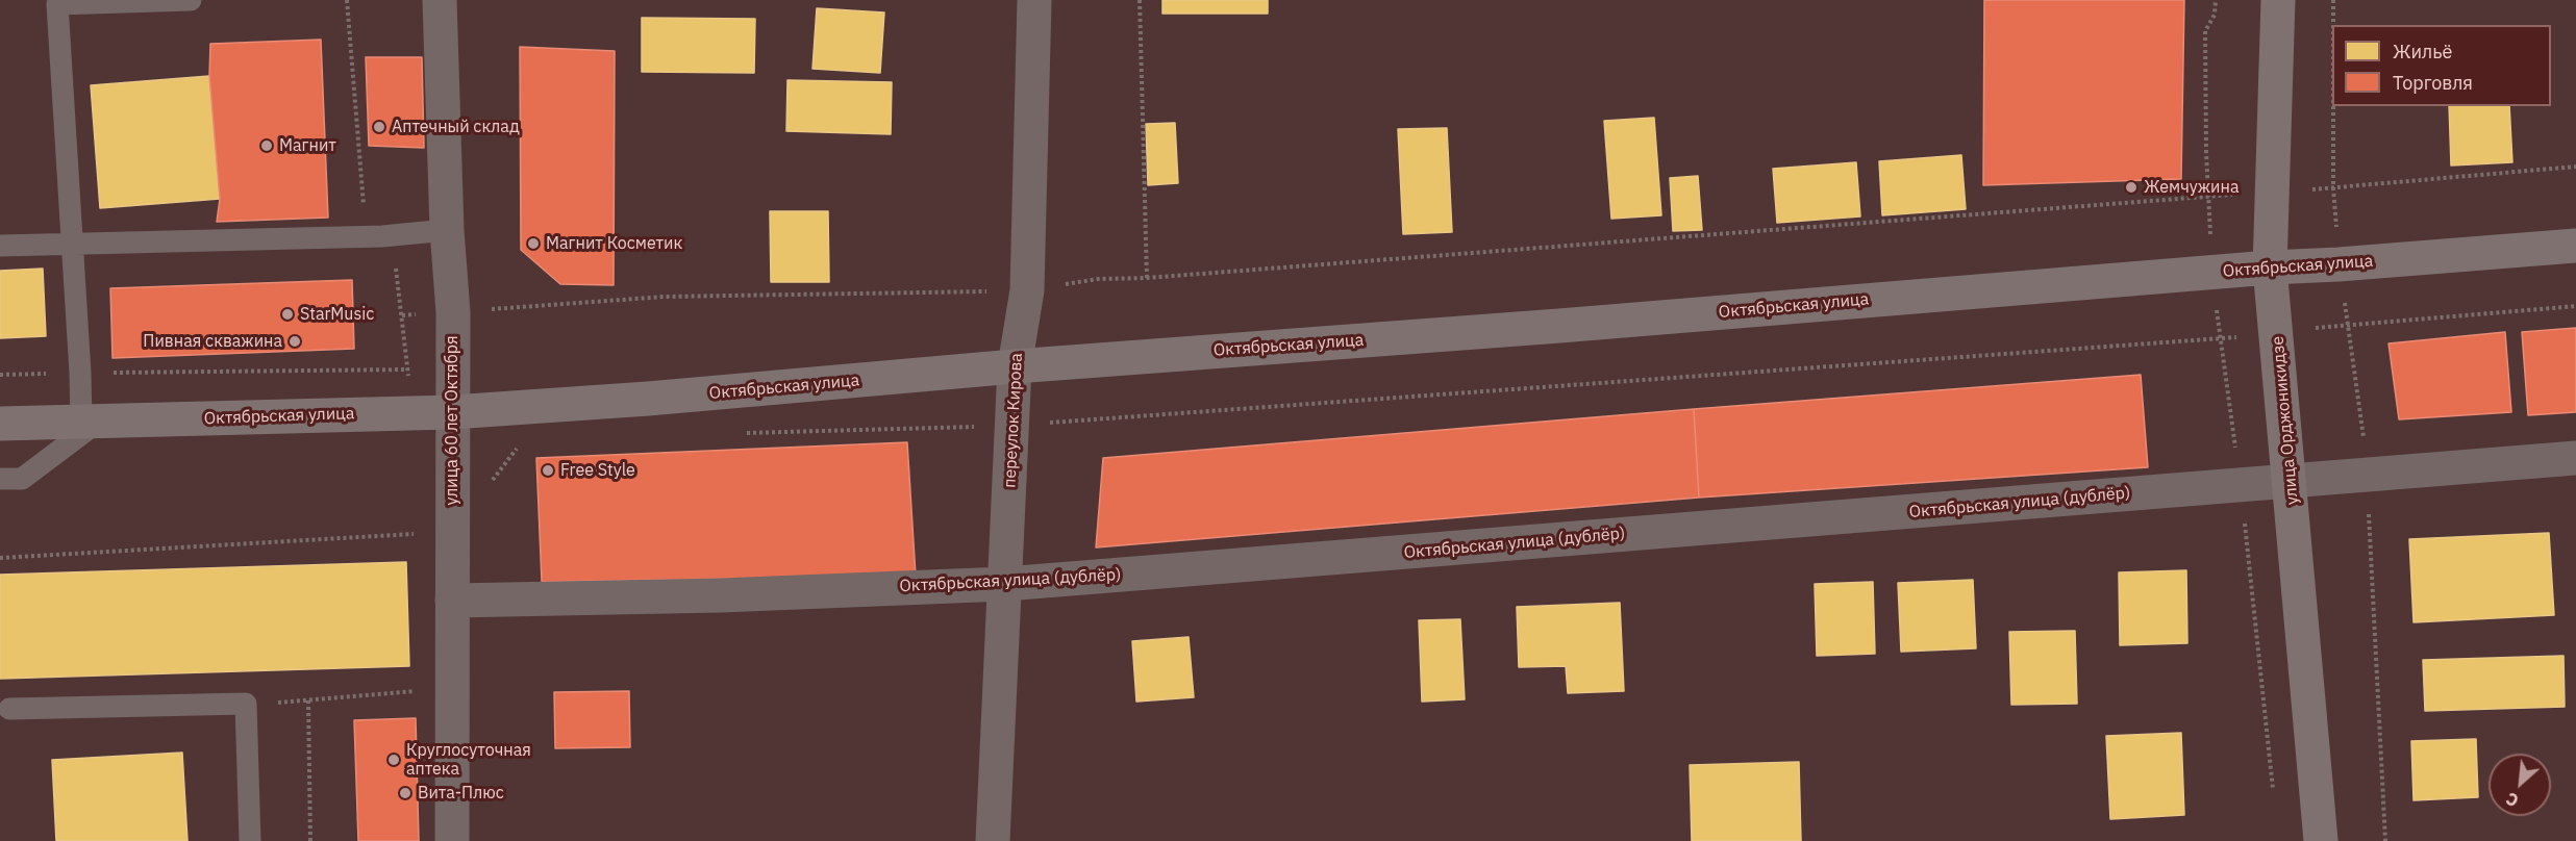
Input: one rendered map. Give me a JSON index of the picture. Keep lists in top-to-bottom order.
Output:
{
  "streets": {
    "main road": ["Октябрьская улица", "улица Орджоникидзе"],
    "street": ["улица 60 лет Октября", "переулок Кирова", "Октябрьская улица (дублёр)"]
  },
  "crossings": [
    ["Октябрьская улица", "улица 60 лет Октября"],
    ["Октябрьская улица", "переулок Кирова"],
    ["Октябрьская улица", "улица Орджоникидзе"],
    ["улица 60 лет Октября", "Октябрьская улица (дублёр)"],
    ["переулок Кирова", "Октябрьская улица (дублёр)"],
    ["улица Орджоникидзе", "Октябрьская улица (дублёр)"]
  ],
  "places": [
    "Аптечный склад",
    "Магнит",
    "Жемчужина",
    "Магнит Косметик",
    "StarMusic",
    "Пивная скважина",
    "Free Style",
    "Круглосуточная аптека",
    "Вита-Плюс"
  ],
  "legend": ["Жильё", "Торговля"],
  "north": "bottom left"
}
